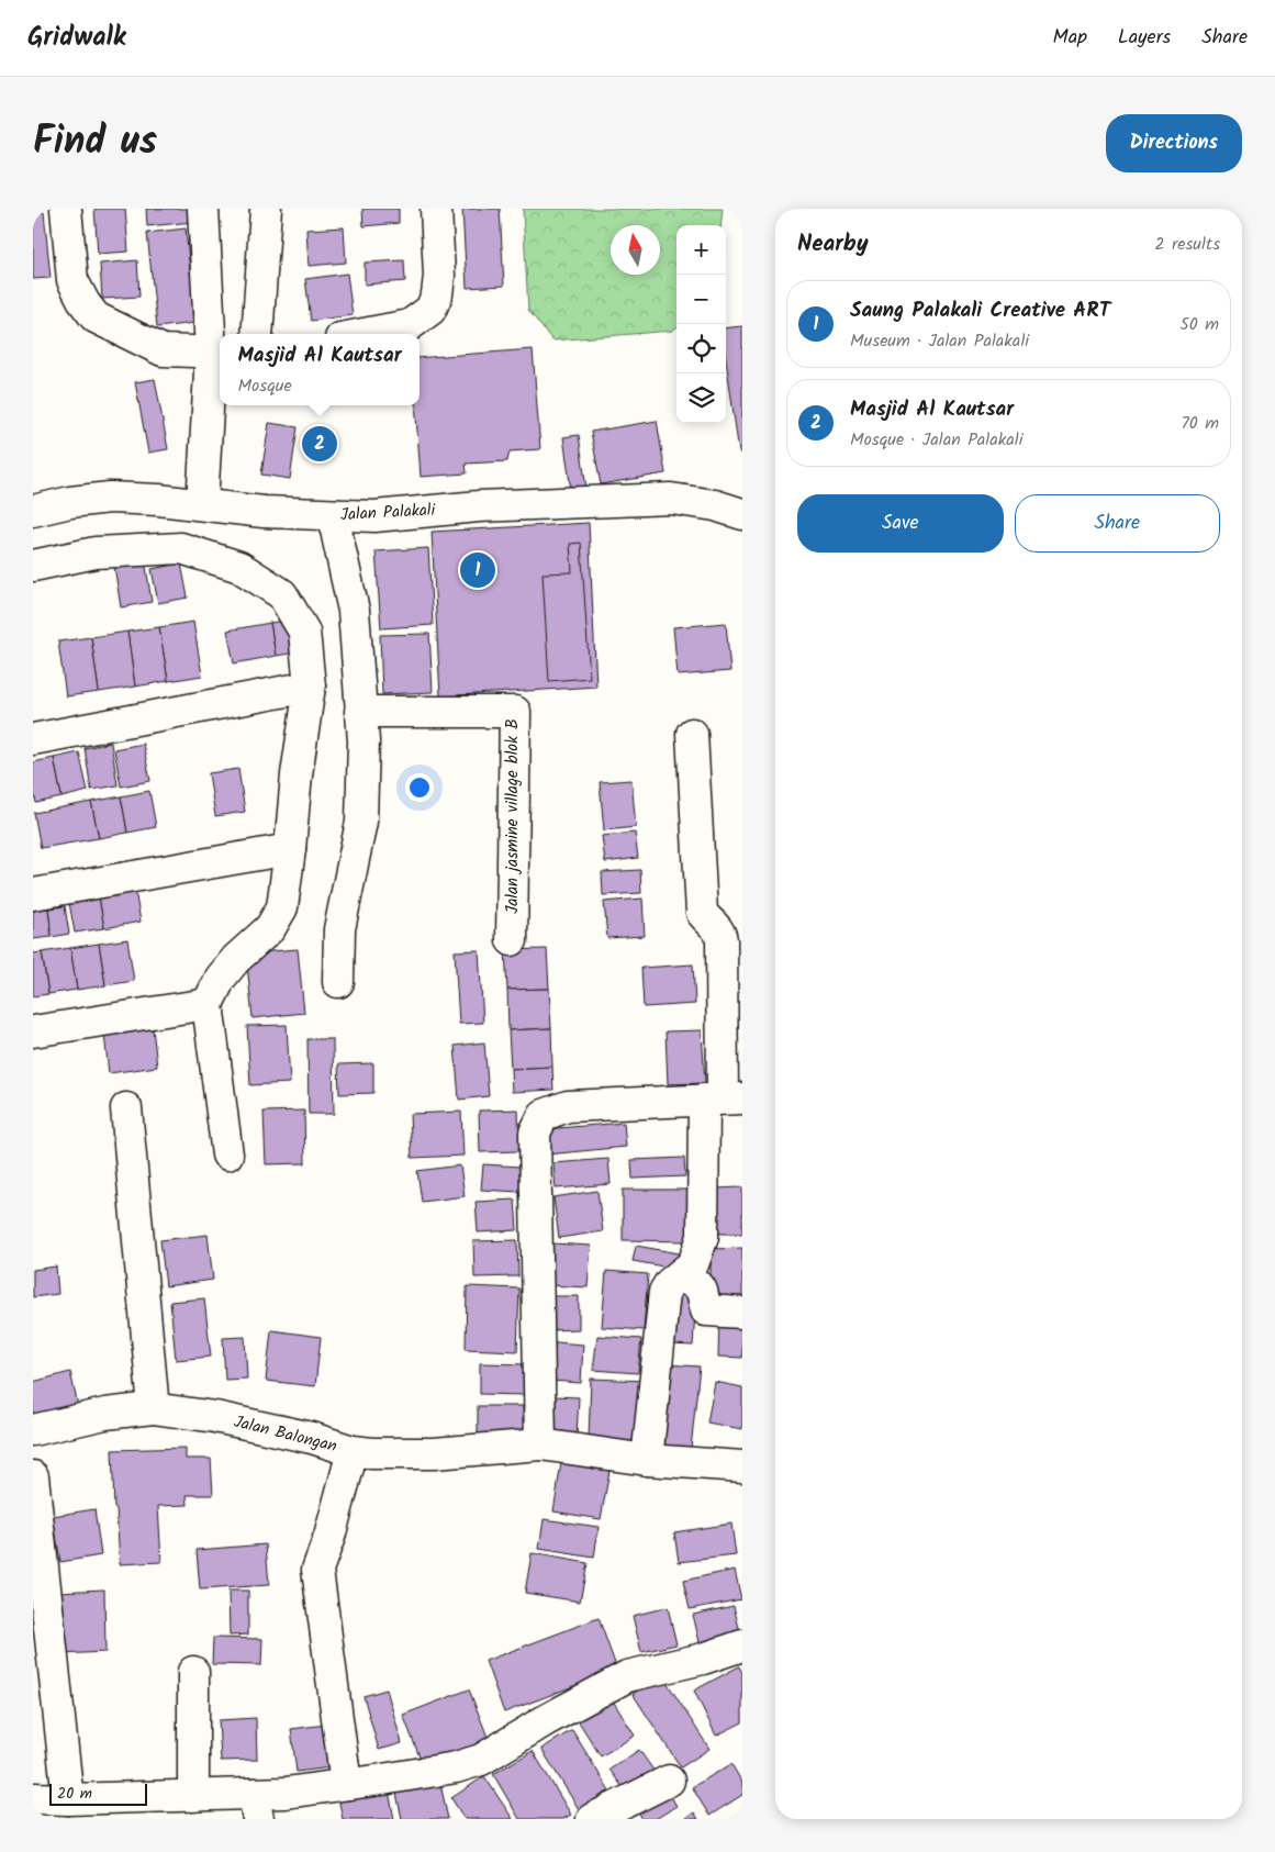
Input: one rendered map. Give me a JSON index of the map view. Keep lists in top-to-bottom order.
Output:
{
  "streets": {
    "street": ["Jalan Palakali", "Jalan jasmine village blok B", "Jalan Balongan"]
  },
  "scale_bar": "20 m",
  "north": "top",
  "page": {
    "header": "Gridwalk",
    "nav": ["Map", "Layers", "Share"],
    "title": "Find us",
    "buttons": [
      "Directions",
      ["Save", "Share"]
    ],
    "heading": ["Nearby", "2 results"],
    "map_buttons": ["+", "−"],
    "list": [
      {
        "mark": "1",
        "name": "Saung Palakali Creative ART",
        "note": "Museum · Jalan Palakali",
        "value": "50 m"
      },
      {
        "mark": "2",
        "name": "Masjid Al Kautsar",
        "note": "Mosque · Jalan Palakali",
        "value": "70 m"
      }
    ],
    "popup": ["Masjid Al Kautsar", "Mosque"],
    "pins": ["2", "1"],
    "scale": "20 m"
  }
}
